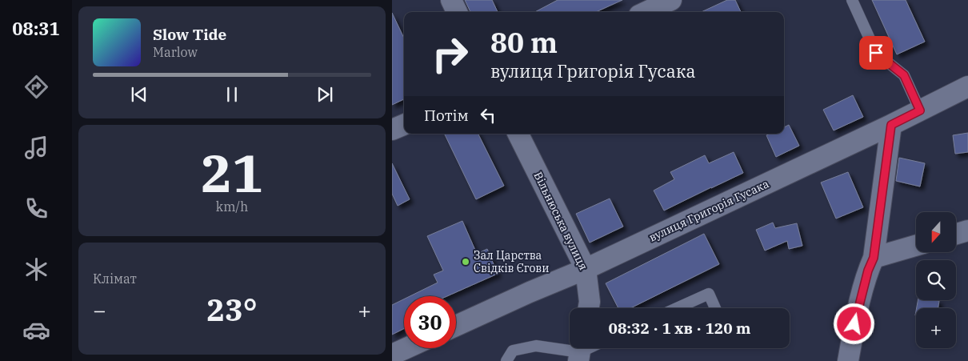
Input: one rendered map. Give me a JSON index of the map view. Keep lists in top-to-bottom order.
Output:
{
  "streets": {
    "street": ["вулиця Григорія Гусака", "Вільнюська вулиця"]
  },
  "crossings": [
    ["вулиця Григорія Гусака", "Вільнюська вулиця"]
  ],
  "places": ["Зал Царства Свідків Єгови"],
  "north": "bottom",
  "page": {
    "tabs": "08:31",
    "turn": ["80 m", "вулиця Григорія Гусака"],
    "song": ["Slow Tide", "Marlow"],
    "then": "Потім",
    "tile": [
      ["21", "km/h"],
      "Клімат"
    ],
    "map_buttons": "+",
    "heat": ["−", "23°", "+"],
    "limit": "30",
    "trip": "08:32 · 1 хв · 120 m"
  }
}
